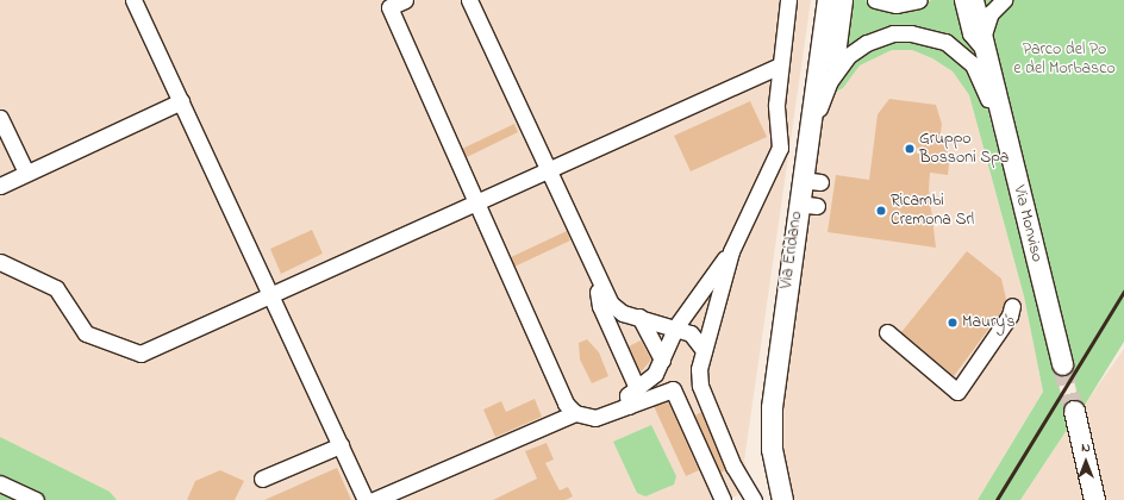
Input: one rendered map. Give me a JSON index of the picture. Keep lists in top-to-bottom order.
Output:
{
  "streets": {
    "main road": ["Via Monviso", "Via Eridano"]
  },
  "parks": ["Parco del Po e del Morbasco"],
  "places": ["Gruppo Bossoni Spa", "Ricambi Cremona Srl", "Maury's"],
  "north": "top"
}
